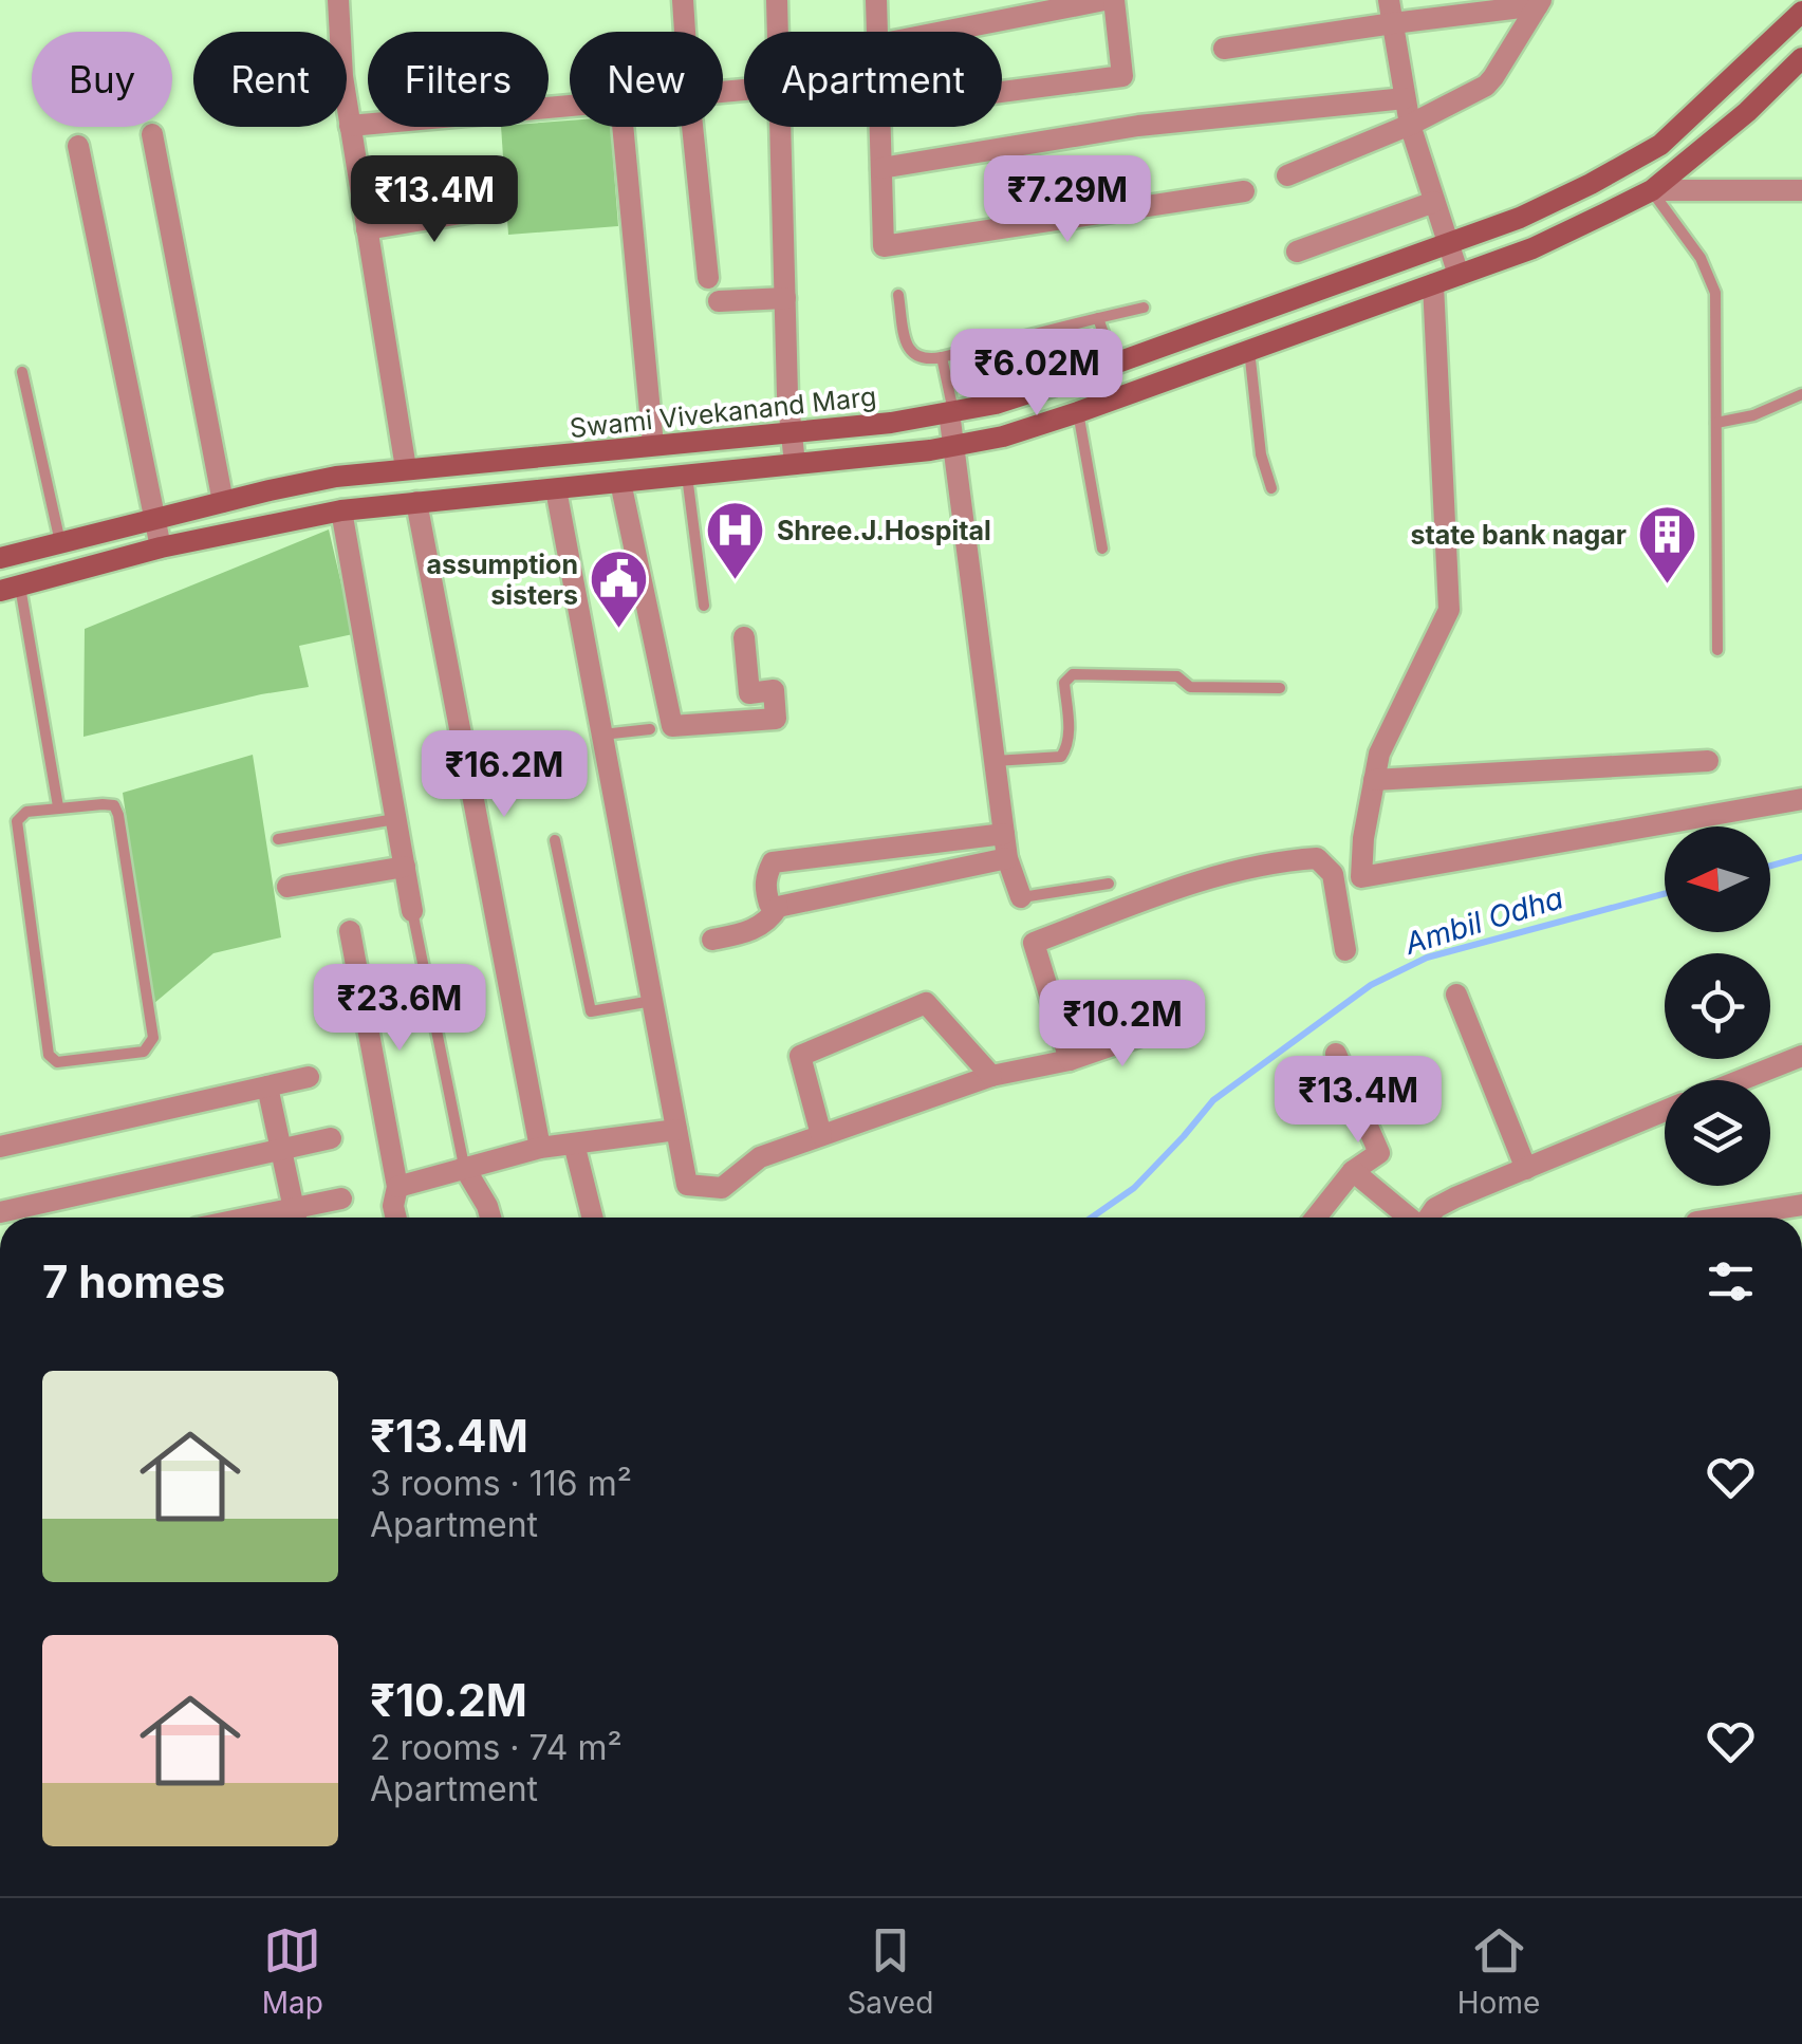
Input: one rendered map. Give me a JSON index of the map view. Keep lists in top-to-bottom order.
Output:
{
  "streets": {
    "main road": ["Swami Vivekanand Marg"]
  },
  "water": ["Ambil Odha"],
  "places": {
    "hospital": ["Shree.J.Hospital"],
    "building": ["state bank nagar"],
    "public building": ["assumption sisters"]
  },
  "north": "left",
  "page": {
    "chip": [
      "Buy",
      "Rent",
      "Filters",
      "New",
      "Apartment"
    ],
    "price": [
      "₹13.4M",
      "₹7.29M",
      "₹6.02M",
      "₹16.2M",
      "₹23.6M",
      "₹10.2M",
      "₹13.4M"
    ],
    "heading": "7 homes",
    "list": [
      {
        "name": "₹13.4M",
        "note": "3 rooms · 116 m² · Apartment"
      },
      {
        "name": "₹10.2M",
        "note": "2 rooms · 74 m² · Apartment"
      }
    ],
    "tabs": ["Map", "Saved", "Home"]
  }
}
